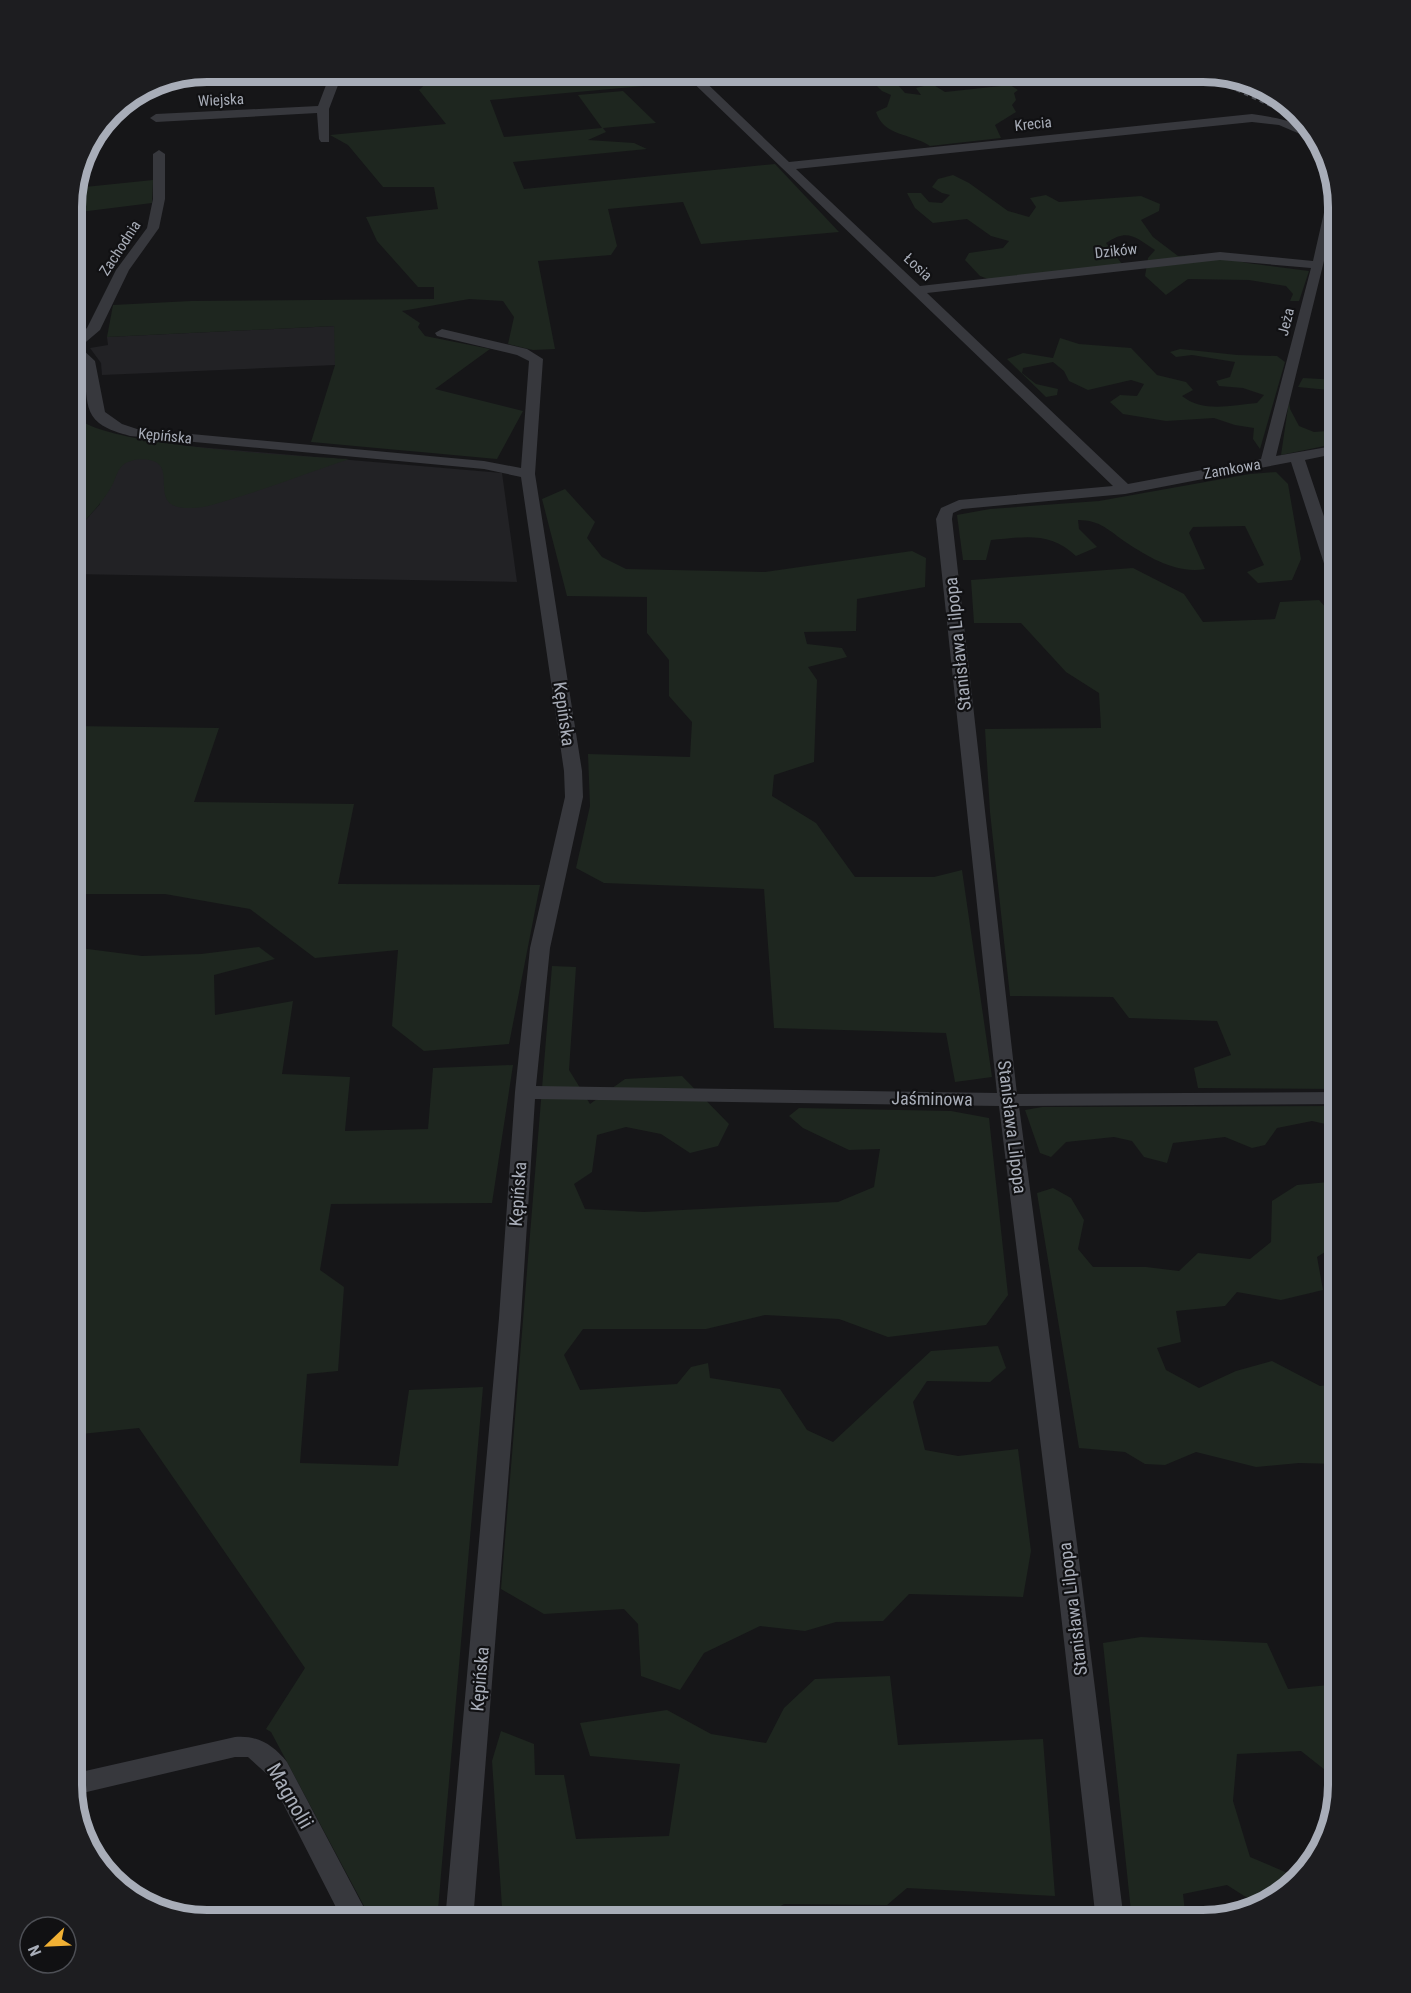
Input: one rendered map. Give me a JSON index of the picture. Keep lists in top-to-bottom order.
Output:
{
  "streets": {
    "street": [
      "Wiejska",
      "Krecia",
      "Zachodnia",
      "Dzików",
      "Łosia",
      "Jeża",
      "Kępińska",
      "Zamkowa",
      "Stanisława Lilpopa",
      "Jaśminowa",
      "Magnolii"
    ]
  },
  "crossings": [
    ["Krecia", "Łosia"],
    ["Dzików", "Łosia"],
    ["Dzików", "Jeża"],
    ["Łosia", "Zamkowa"],
    ["Łosia", "Stanisława Lilpopa"],
    ["Jeża", "Zamkowa"],
    ["Kępińska", "Jaśminowa"],
    ["Zamkowa", "Stanisława Lilpopa"],
    ["Stanisława Lilpopa", "Jaśminowa"]
  ],
  "north": "bottom left"
}
